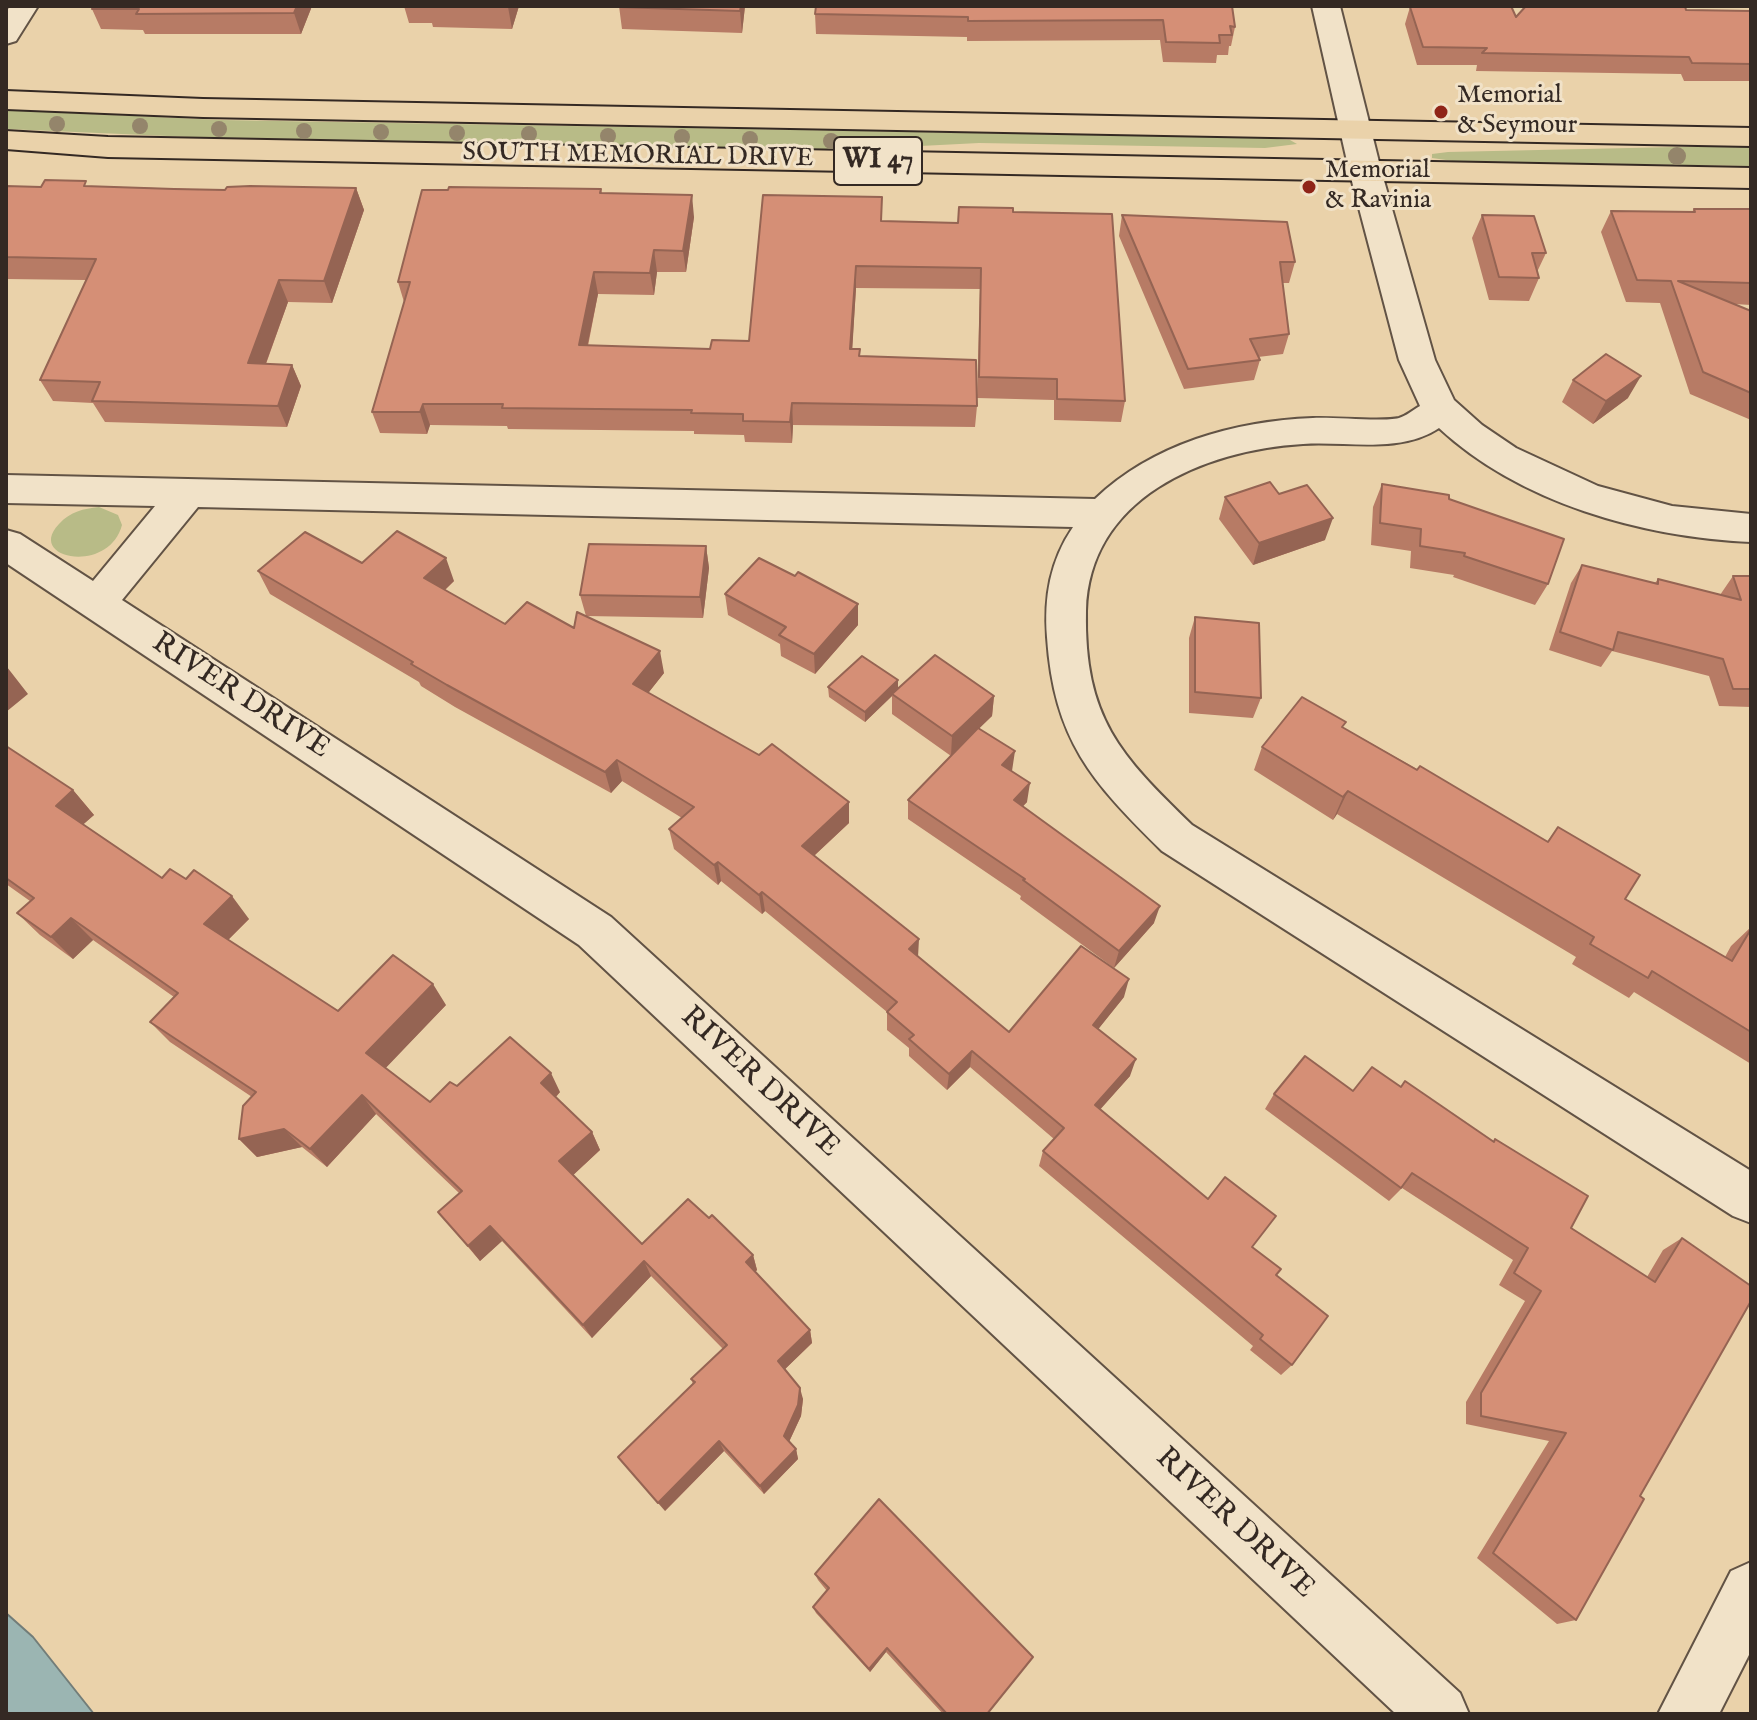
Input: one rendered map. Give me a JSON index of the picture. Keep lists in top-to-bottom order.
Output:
{
  "streets": {
    "main road": ["SOUTH MEMORIAL DRIVE", "WI 47"],
    "street": ["RIVER DRIVE"]
  },
  "places": ["Memorial & Seymour", "Memorial & Ravinia"]
}
